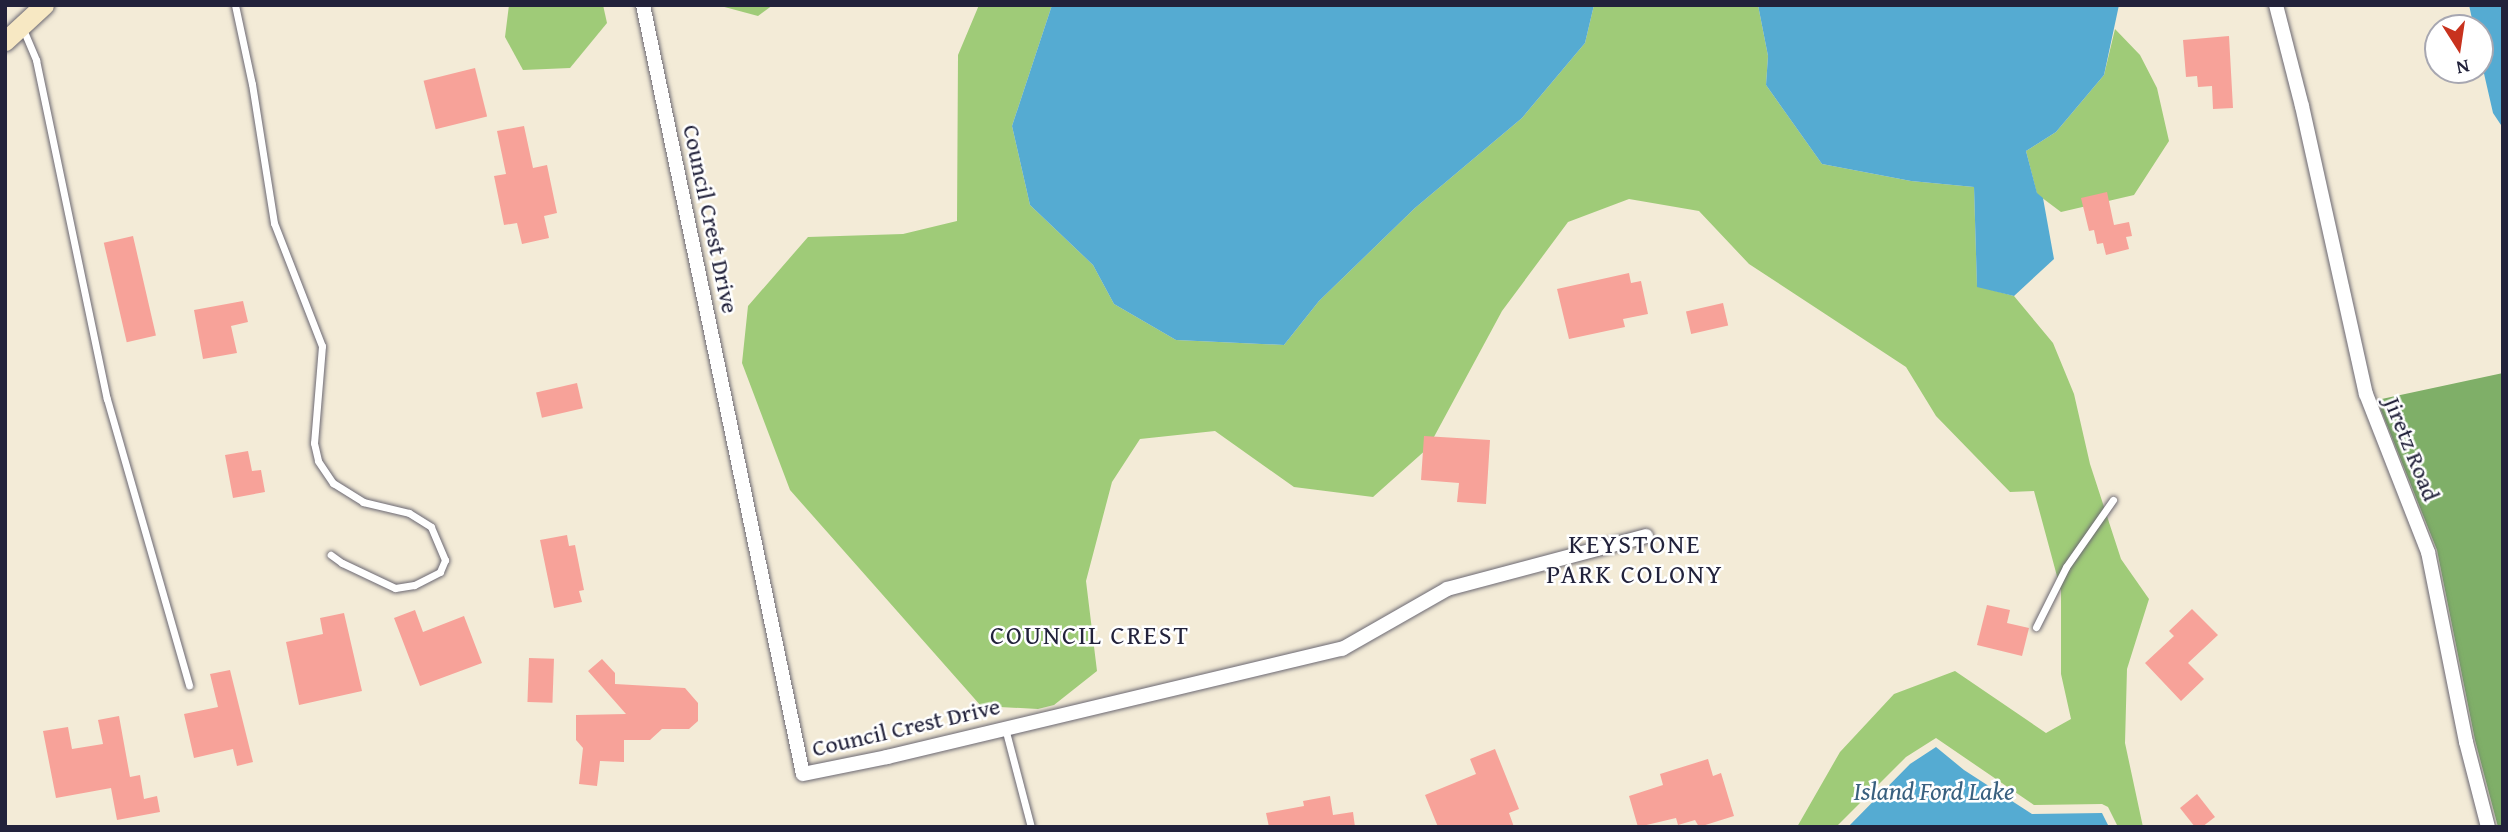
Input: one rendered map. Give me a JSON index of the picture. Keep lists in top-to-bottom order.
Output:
{
  "streets": {
    "street": ["Council Crest Drive", "Jiretz Road"]
  },
  "districts": ["KEYSTONE PARK COLONY", "COUNCIL CREST"],
  "water": ["Island Ford Lake"],
  "north": "bottom"
}
